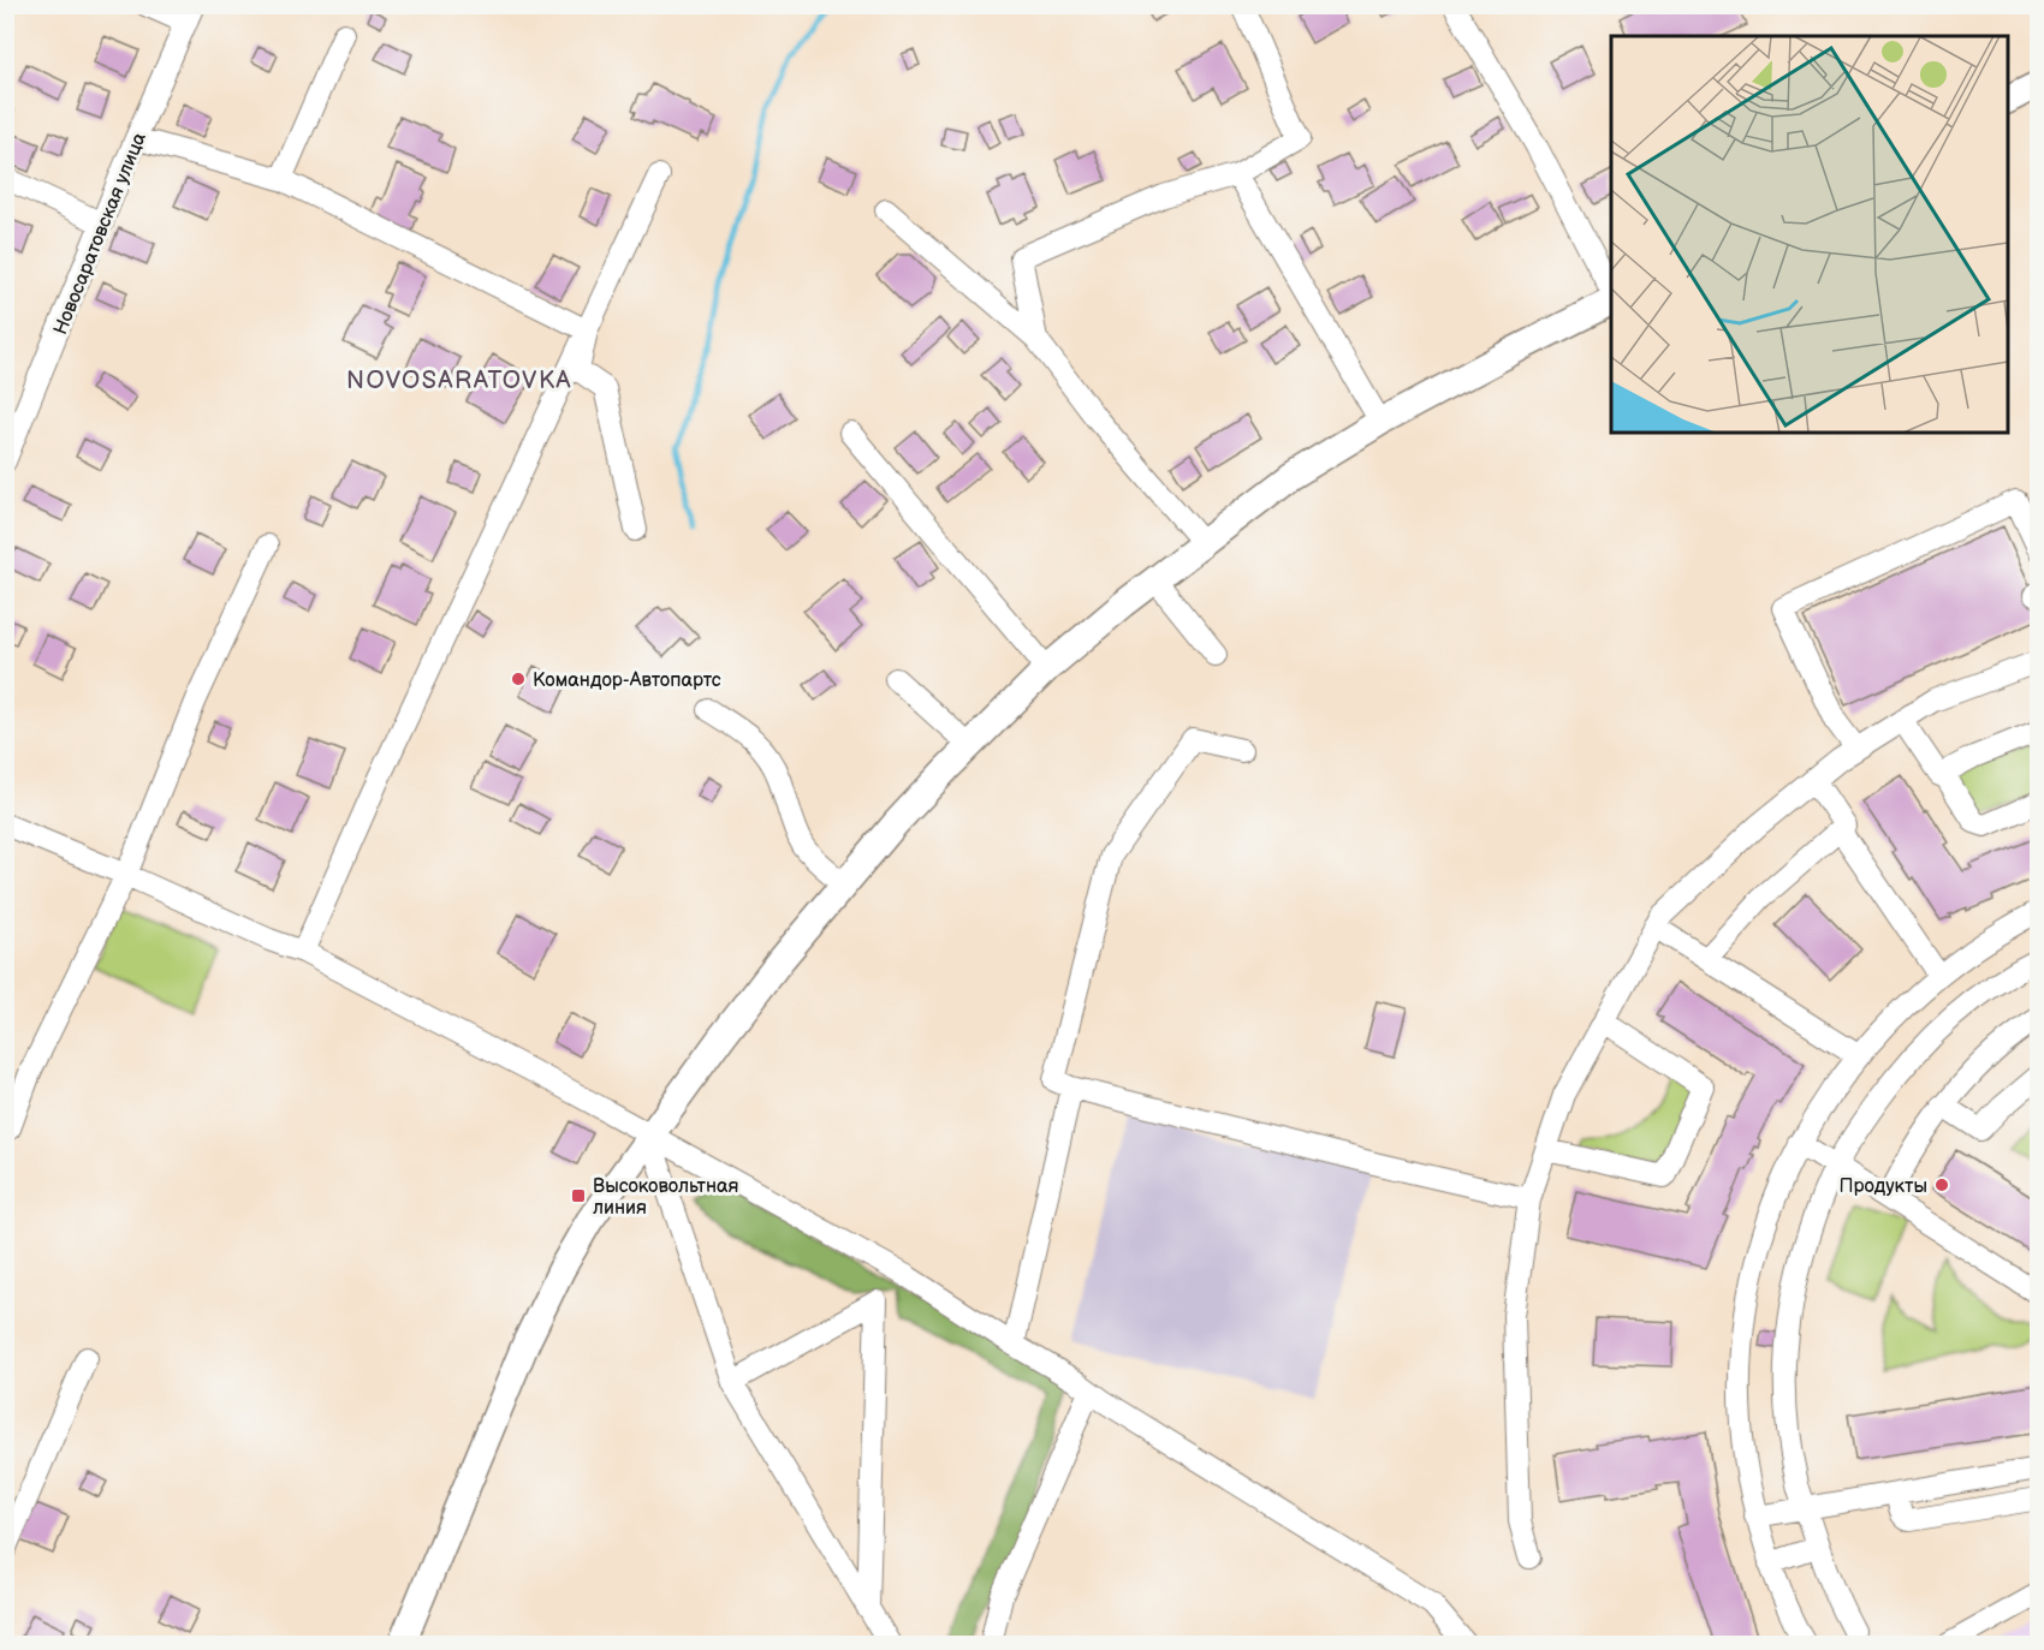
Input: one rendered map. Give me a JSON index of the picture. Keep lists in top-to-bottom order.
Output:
{
  "streets": {
    "street": ["Новосаратовская улица"]
  },
  "districts": ["NOVOSARATOVKA"],
  "places": {
    "other": ["Командор-Автопартс", "Продукты"],
    "transit": ["Высоковольтная линия"]
  }
}
